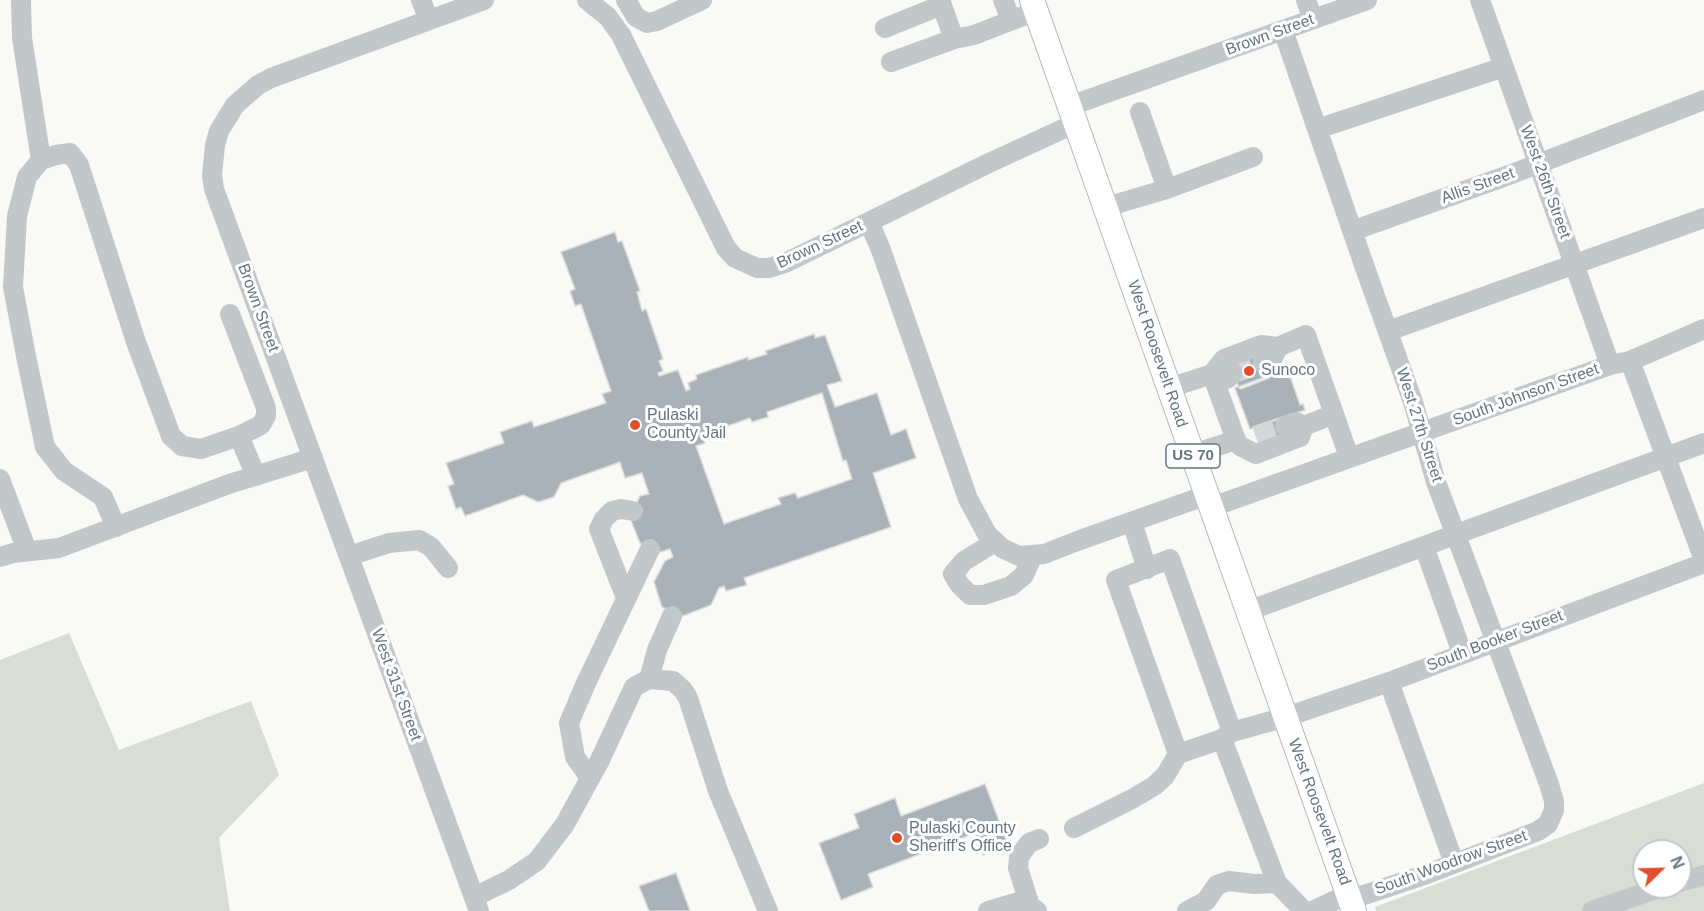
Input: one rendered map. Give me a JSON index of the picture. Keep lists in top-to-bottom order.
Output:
{
  "streets": {
    "main road": ["West Roosevelt Road", "US 70"],
    "street": [
      "Brown Street",
      "West 26th Street",
      "Allis Street",
      "South Johnson Street",
      "West 27th Street",
      "South Booker Street",
      "West 31st Street",
      "South Woodrow Street"
    ]
  },
  "crossings": [
    ["Brown Street", "West Roosevelt Road"],
    ["Brown Street", "West 27th Street"],
    ["Brown Street", "West 31st Street"],
    ["West 26th Street", "Allis Street"],
    ["West 26th Street", "South Johnson Street"],
    ["Allis Street", "West 27th Street"],
    ["West Roosevelt Road", "South Johnson Street"],
    ["West Roosevelt Road", "South Booker Street"],
    ["West Roosevelt Road", "South Woodrow Street"],
    ["South Johnson Street", "West 27th Street"],
    ["West 27th Street", "South Booker Street"],
    ["West 27th Street", "South Woodrow Street"]
  ],
  "places": ["Sunoco", "Pulaski County Jail", "Pulaski County Sheriff's Office"],
  "north": "top right"
}
